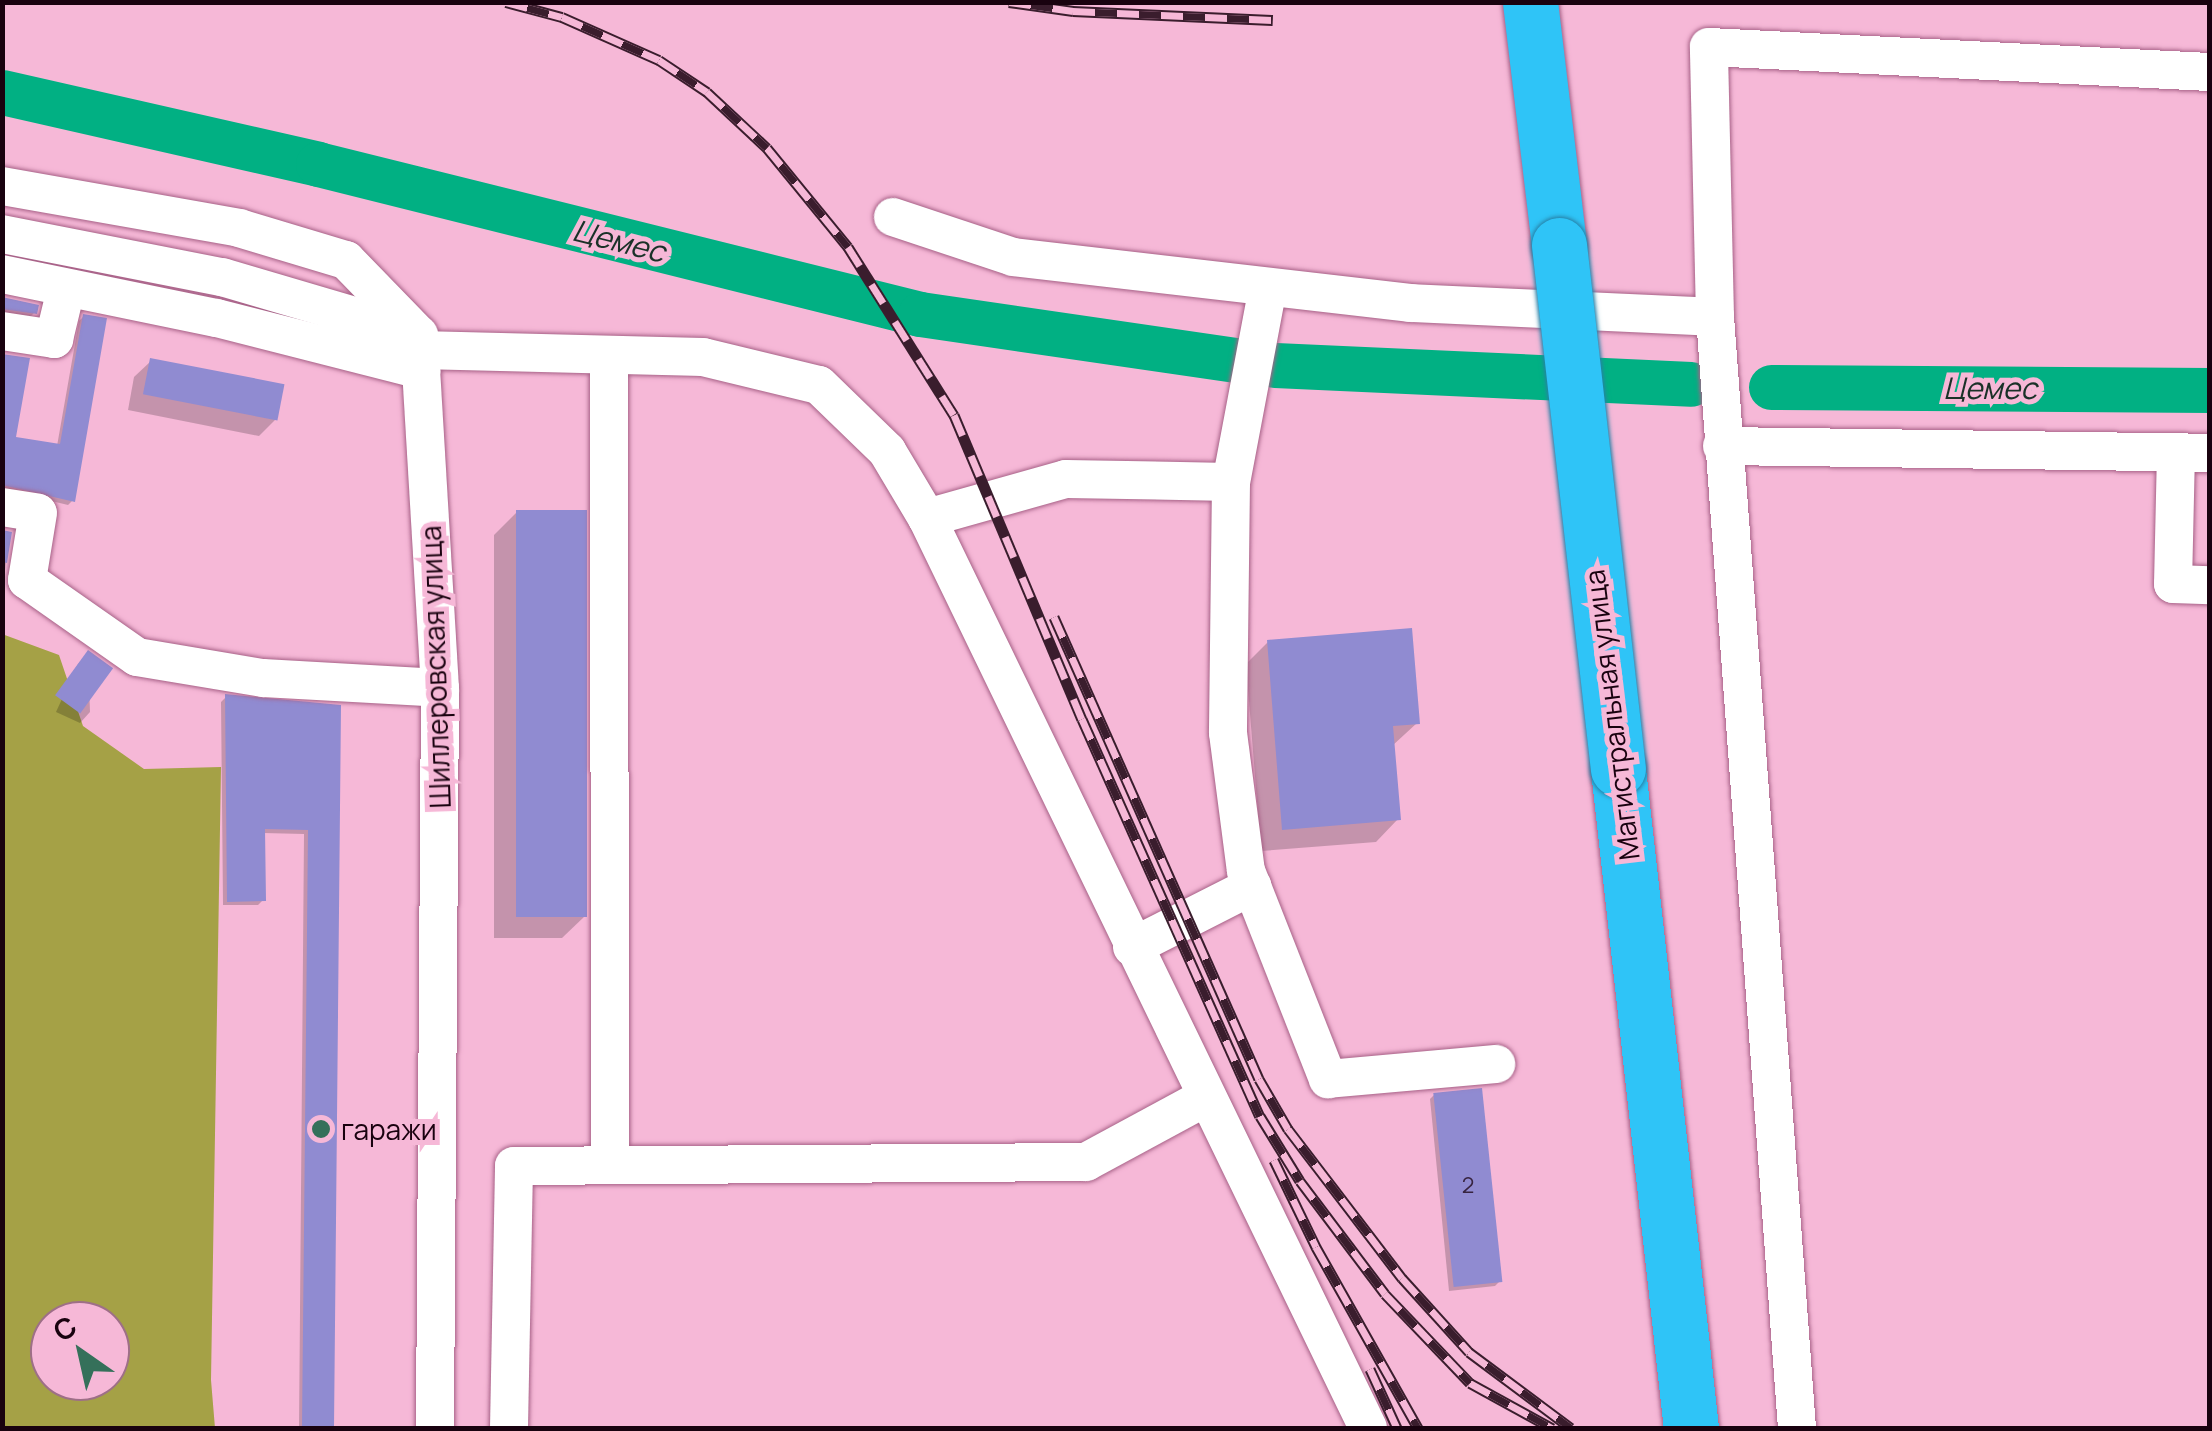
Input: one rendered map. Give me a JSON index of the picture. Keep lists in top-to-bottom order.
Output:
{
  "streets": {
    "highway": ["Магистральная улица"],
    "street": ["Шиллеровская улица"]
  },
  "water": ["Цемес"],
  "places": ["гаражи"],
  "house_numbers": ["2"],
  "north": "top left"
}
